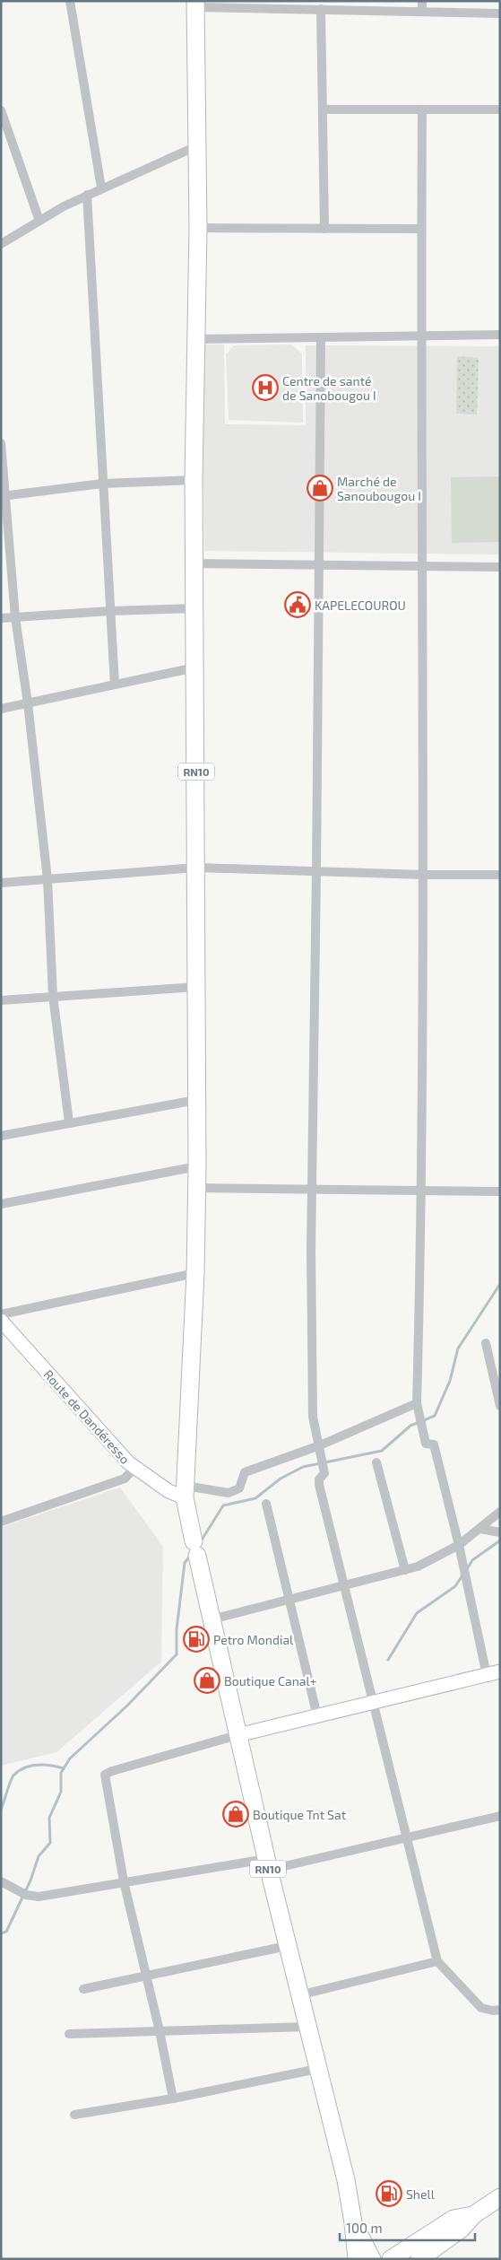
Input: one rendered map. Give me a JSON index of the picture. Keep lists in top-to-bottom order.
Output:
{
  "streets": {
    "highway": ["RN10"],
    "street": ["Route de Dandéresso"]
  },
  "crossings": [
    ["RN10", "Route de Dandéresso"]
  ],
  "places": {
    "hospital": ["Centre de santé de Sanobougou I"],
    "shop": ["Marché de Sanoubougou I", "Boutique Canal+", "Boutique Tnt Sat"],
    "public building": ["KAPELECOUROU"],
    "fuel station": ["Petro Mondial", "Shell"]
  },
  "scale_bar": "100 m"
}
